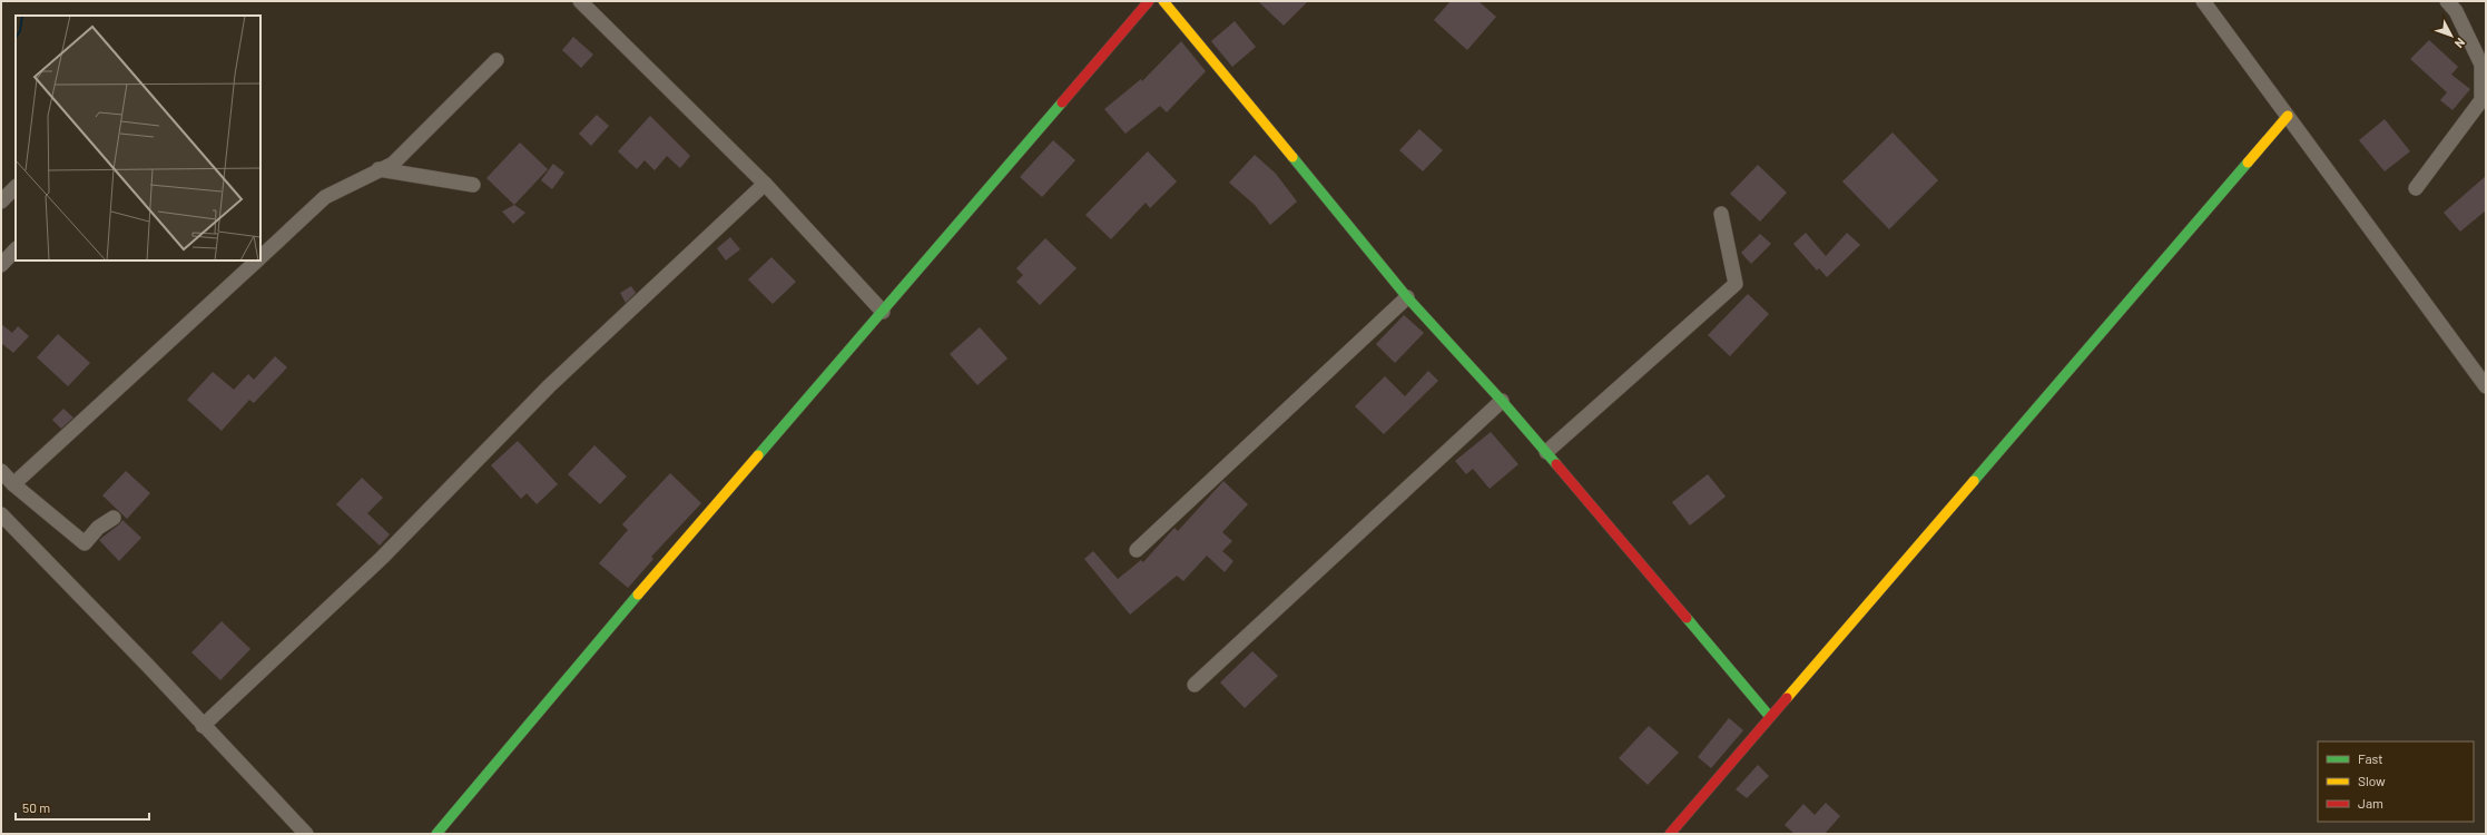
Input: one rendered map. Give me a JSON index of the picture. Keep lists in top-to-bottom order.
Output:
{
  "legend": ["Fast", "Slow", "Jam"],
  "scale_bar": "50 m",
  "north": "bottom right"
}
